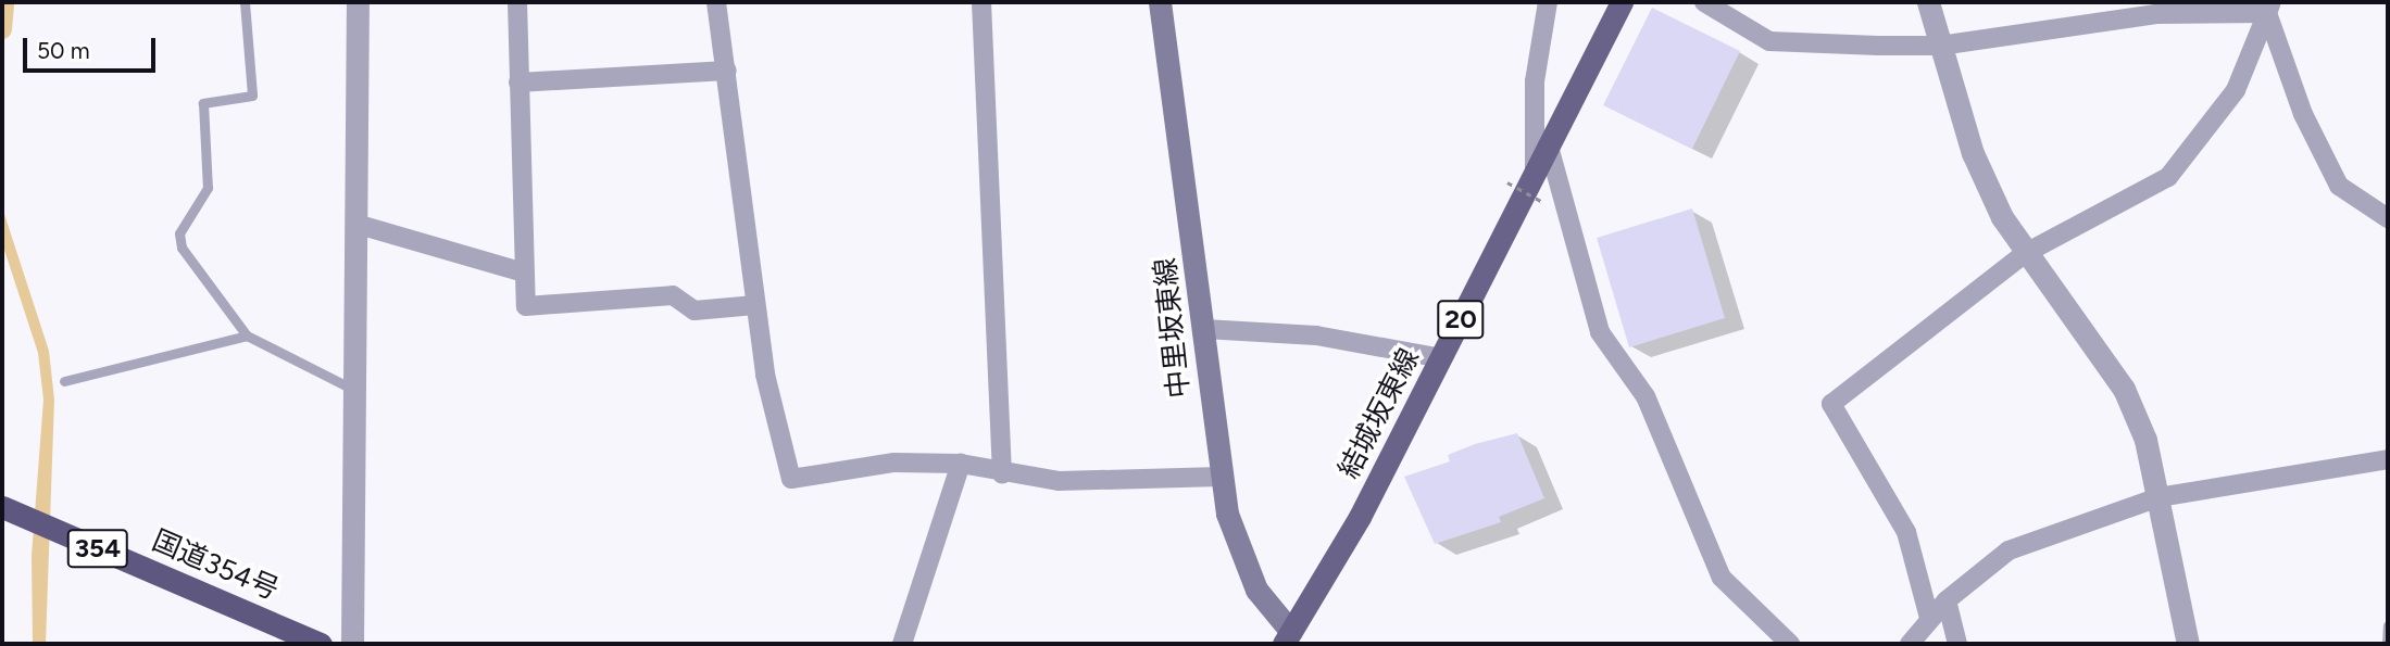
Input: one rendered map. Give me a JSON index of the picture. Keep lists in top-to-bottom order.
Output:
{
  "streets": {
    "highway": ["354", "国道354号"],
    "main road": ["20", "中里坂東線", "結城坂東線"]
  },
  "crossings": [
    ["中里坂東線", "結城坂東線"]
  ],
  "scale_bar": "50 m"
}
